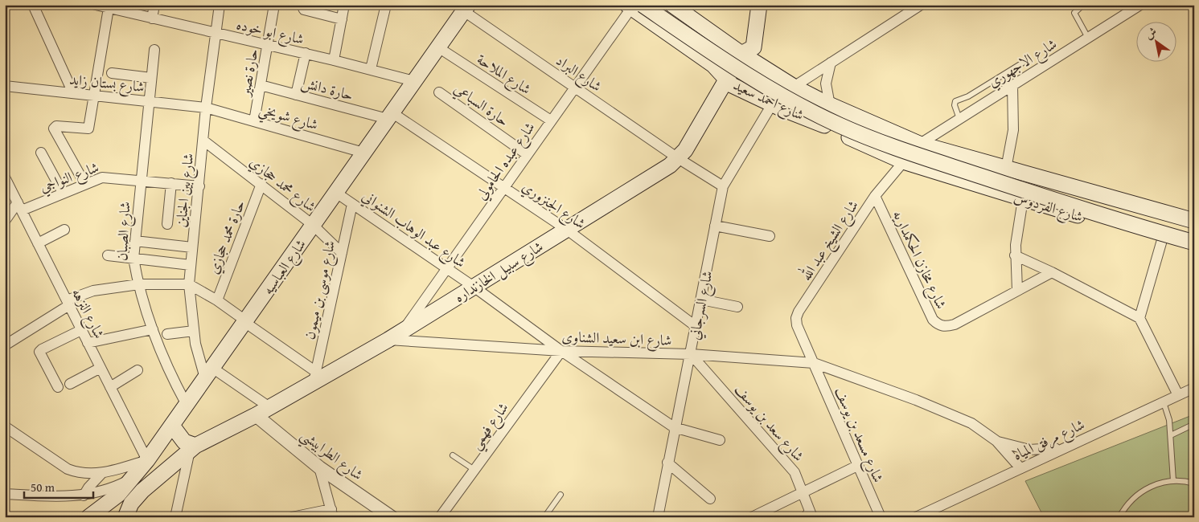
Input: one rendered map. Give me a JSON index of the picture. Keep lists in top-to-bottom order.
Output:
{
  "streets": {
    "main road": [
      "شارع احمد سعيد",
      "شارع الفردوس",
      "شارع العباسيه",
      "شارع سبيل الخازنداره"
    ],
    "street": [
      "شارع ابو خوده",
      "شارع الاجهوري",
      "حارة نصير",
      "شارع البراد",
      "شارع الملاحة",
      "شارع بستان زايد",
      "حارة دانش",
      "حارة السباعي",
      "شارع شويخي",
      "شارع عبده الحامولي",
      "شارع النواجي",
      "شارع محمد حجازي",
      "شارع بين الجناين",
      "شارع الجنزوري",
      "شارع عبد الوهاب الشنواني",
      "شارع الصبان",
      "حارة محمد حجازي",
      "شارع الشيخ عبد الله",
      "شارع مخازن الحكمداريه",
      "شارع موسى بن ميمون",
      "شارع السرجاني",
      "شارع النزهه",
      "شارع ابن سعيد الشناوى",
      "شارع سعد بن يوسف",
      "شارع فهمي",
      "شارع مسعد بن يوسف",
      "شارع مرفق المياه",
      "شارع الطرابيشي"
    ]
  },
  "crossings": [
    ["شارع ابو خوده", "حارة نصير"],
    ["شارع ابو خوده", "شارع بين الجناين"],
    ["شارع ابو خوده", "شارع العباسيه"],
    ["شارع الاجهوري", "شارع احمد سعيد"],
    ["شارع الاجهوري", "شارع الفردوس"],
    ["شارع الاجهوري", "شارع الشيخ عبد الله"],
    ["حارة نصير", "حارة دانش"],
    ["حارة نصير", "شارع شويخي"],
    ["شارع البراد", "شارع عبده الحامولي"],
    ["شارع البراد", "شارع العباسيه"],
    ["شارع البراد", "شارع سبيل الخازنداره"],
    ["شارع البراد", "شارع السرجاني"],
    ["شارع الملاحة", "شارع عبده الحامولي"],
    ["شارع بستان زايد", "شارع شويخي"],
    ["شارع بستان زايد", "شارع بين الجناين"],
    ["شارع بستان زايد", "شارع الصبان"],
    ["حارة دانش", "شارع الجنزوري"],
    ["حارة دانش", "شارع العباسيه"],
    ["شارع احمد سعيد", "شارع عبده الحامولي"],
    ["شارع احمد سعيد", "شارع الفردوس"],
    ["شارع احمد سعيد", "شارع الشيخ عبد الله"],
    ["شارع احمد سعيد", "شارع سبيل الخازنداره"],
    ["شارع احمد سعيد", "شارع السرجاني"],
    ["حارة السباعي", "شارع عبده الحامولي"],
    ["شارع شويخي", "شارع بين الجناين"],
    ["شارع شويخي", "شارع العباسيه"],
    ["شارع عبده الحامولي", "شارع الجنزوري"],
    ["شارع عبده الحامولي", "شارع عبد الوهاب الشنواني"],
    ["شارع عبده الحامولي", "شارع سبيل الخازنداره"],
    ["شارع النواجي", "شارع بين الجناين"],
    ["شارع النواجي", "شارع الصبان"],
    ["شارع النواجي", "شارع النزهه"],
    ["شارع محمد حجازي", "شارع بين الجناين"],
    ["شارع محمد حجازي", "حارة محمد حجازي"],
    ["شارع محمد حجازي", "شارع العباسيه"],
    ["شارع محمد حجازي", "شارع موسى بن ميمون"],
    ["شارع بين الجناين", "شارع العباسيه"],
    ["شارع الجنزوري", "شارع العباسيه"],
    ["شارع الجنزوري", "شارع سبيل الخازنداره"],
    ["شارع الجنزوري", "شارع السرجاني"],
    ["شارع الفردوس", "شارع الشيخ عبد الله"],
    ["شارع عبد الوهاب الشنواني", "شارع العباسيه"],
    ["شارع عبد الوهاب الشنواني", "شارع سبيل الخازنداره"],
    ["شارع عبد الوهاب الشنواني", "شارع موسى بن ميمون"],
    ["شارع عبد الوهاب الشنواني", "شارع السرجاني"],
    ["شارع عبد الوهاب الشنواني", "شارع ابن سعيد الشناوى"],
    ["شارع عبد الوهاب الشنواني", "شارع فهمي"],
    ["شارع الصبان", "شارع العباسيه"],
    ["شارع الشيخ عبد الله", "شارع مخازن الحكمداريه"],
    ["شارع الشيخ عبد الله", "شارع ابن سعيد الشناوى"],
    ["شارع الشيخ عبد الله", "شارع مسعد بن يوسف"],
    ["شارع العباسيه", "شارع النزهه"],
    ["شارع سبيل الخازنداره", "شارع موسى بن ميمون"],
    ["شارع سبيل الخازنداره", "شارع ابن سعيد الشناوى"],
    ["شارع سبيل الخازنداره", "شارع الطرابيشي"],
    ["شارع السرجاني", "شارع ابن سعيد الشناوى"],
    ["شارع السرجاني", "شارع سعد بن يوسف"],
    ["شارع ابن سعيد الشناوى", "شارع سعد بن يوسف"],
    ["شارع ابن سعيد الشناوى", "شارع فهمي"],
    ["شارع ابن سعيد الشناوى", "شارع مسعد بن يوسف"],
    ["شارع ابن سعيد الشناوى", "شارع مرفق المياه"]
  ],
  "scale_bar": "50 m",
  "north": "top left"
}
